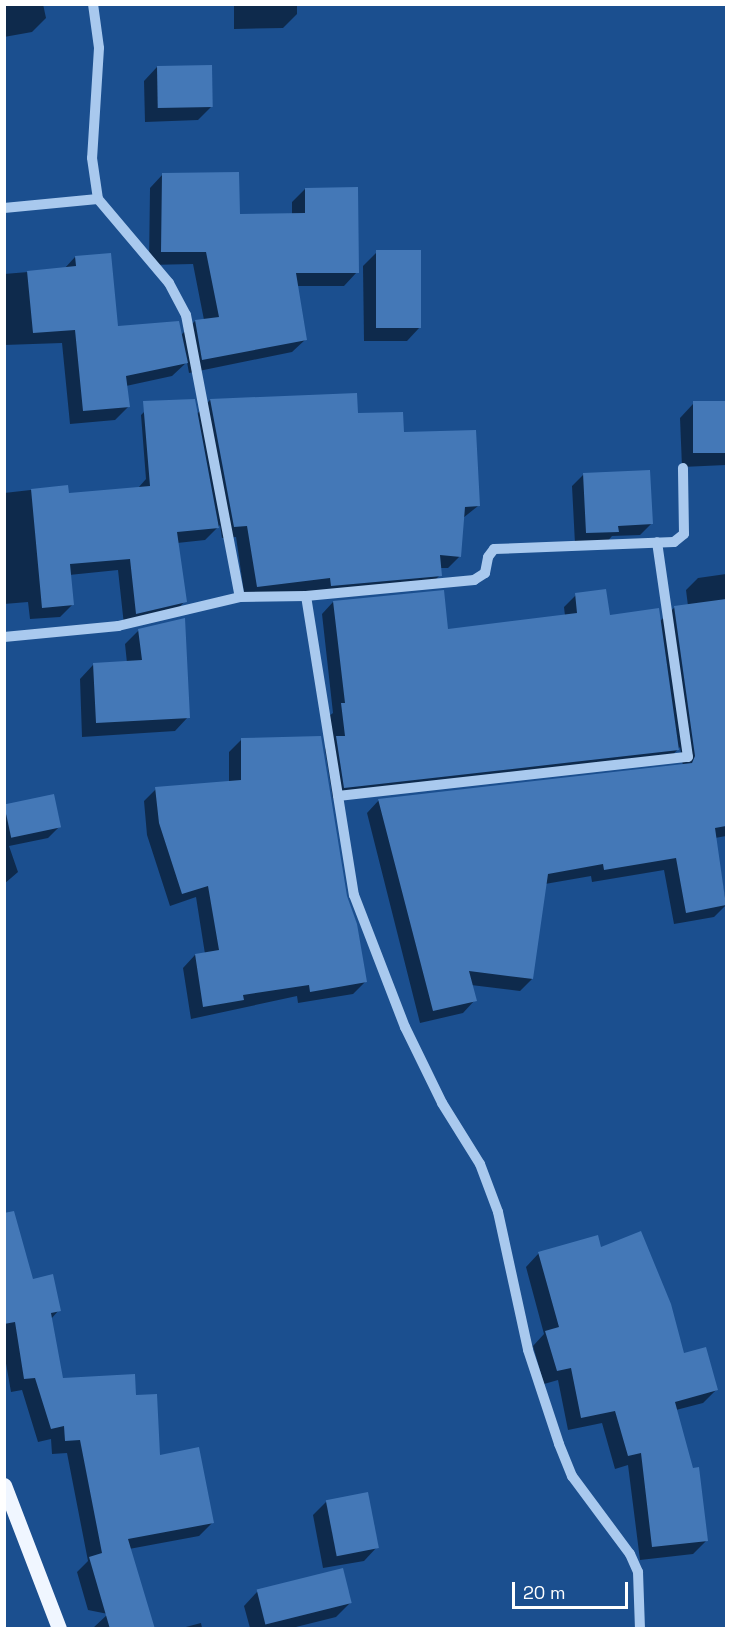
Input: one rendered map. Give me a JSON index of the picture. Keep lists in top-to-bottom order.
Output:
{
  "scale_bar": "20 m"
}
